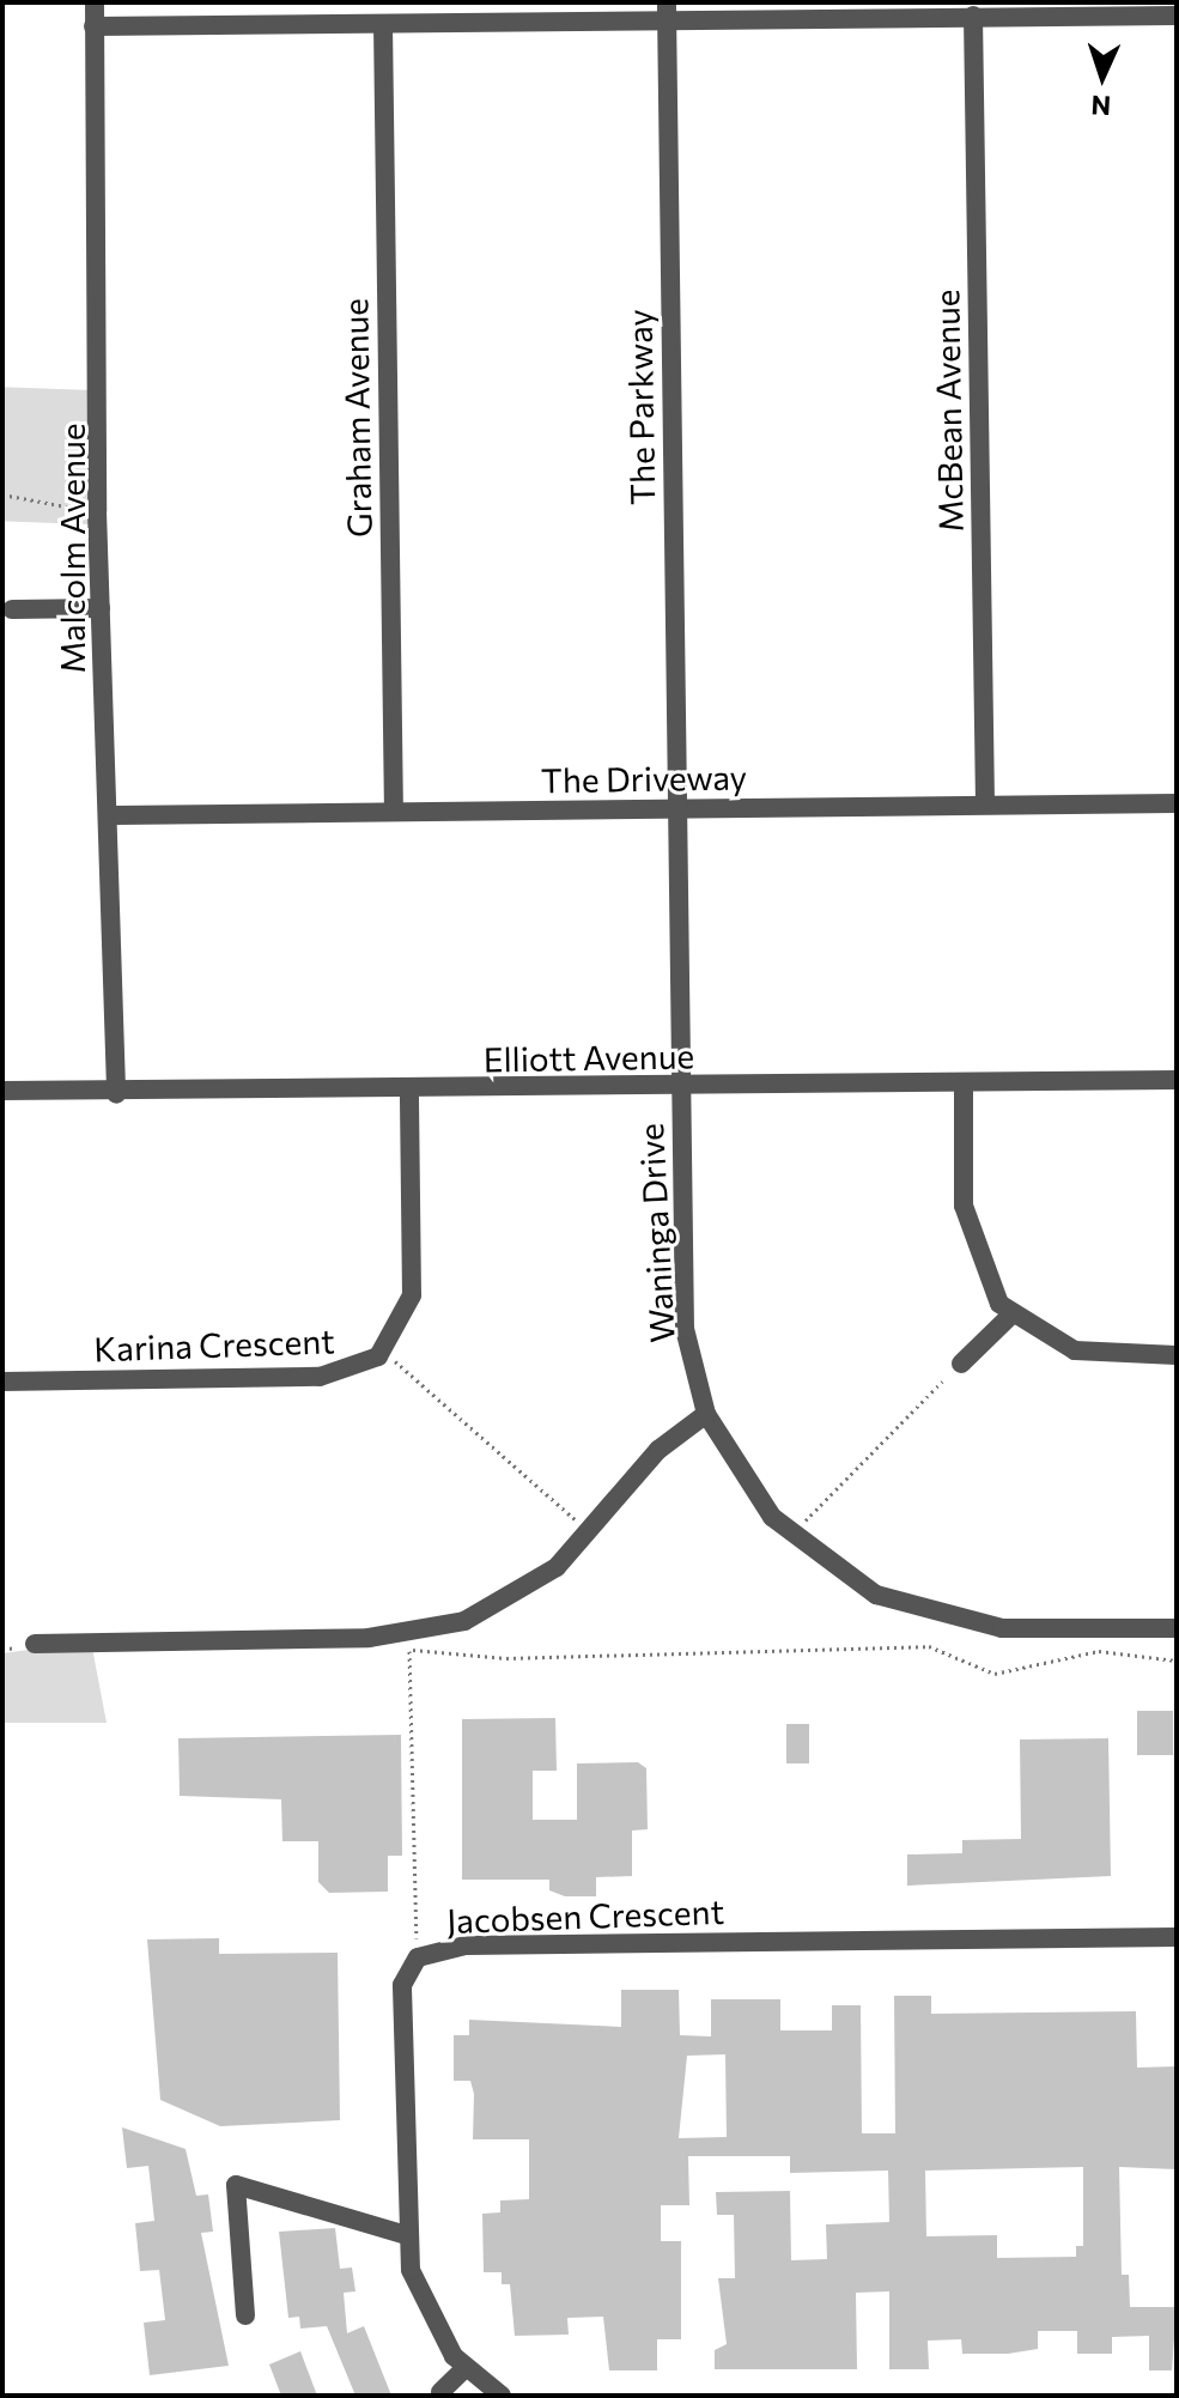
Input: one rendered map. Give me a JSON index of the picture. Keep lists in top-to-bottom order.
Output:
{
  "streets": {
    "street": [
      "The Parkway",
      "McBean Avenue",
      "Graham Avenue",
      "Malcolm Avenue",
      "The Driveway",
      "Elliott Avenue",
      "Waninga Drive",
      "Karina Crescent",
      "Jacobsen Crescent"
    ]
  },
  "crossings": [
    ["The Parkway", "The Driveway"],
    ["The Parkway", "Waninga Drive"],
    ["McBean Avenue", "The Driveway"],
    ["Graham Avenue", "The Driveway"],
    ["Malcolm Avenue", "The Driveway"],
    ["Malcolm Avenue", "Elliott Avenue"],
    ["The Driveway", "Waninga Drive"],
    ["Elliott Avenue", "Waninga Drive"],
    ["Elliott Avenue", "Karina Crescent"]
  ],
  "north": "bottom"
}
